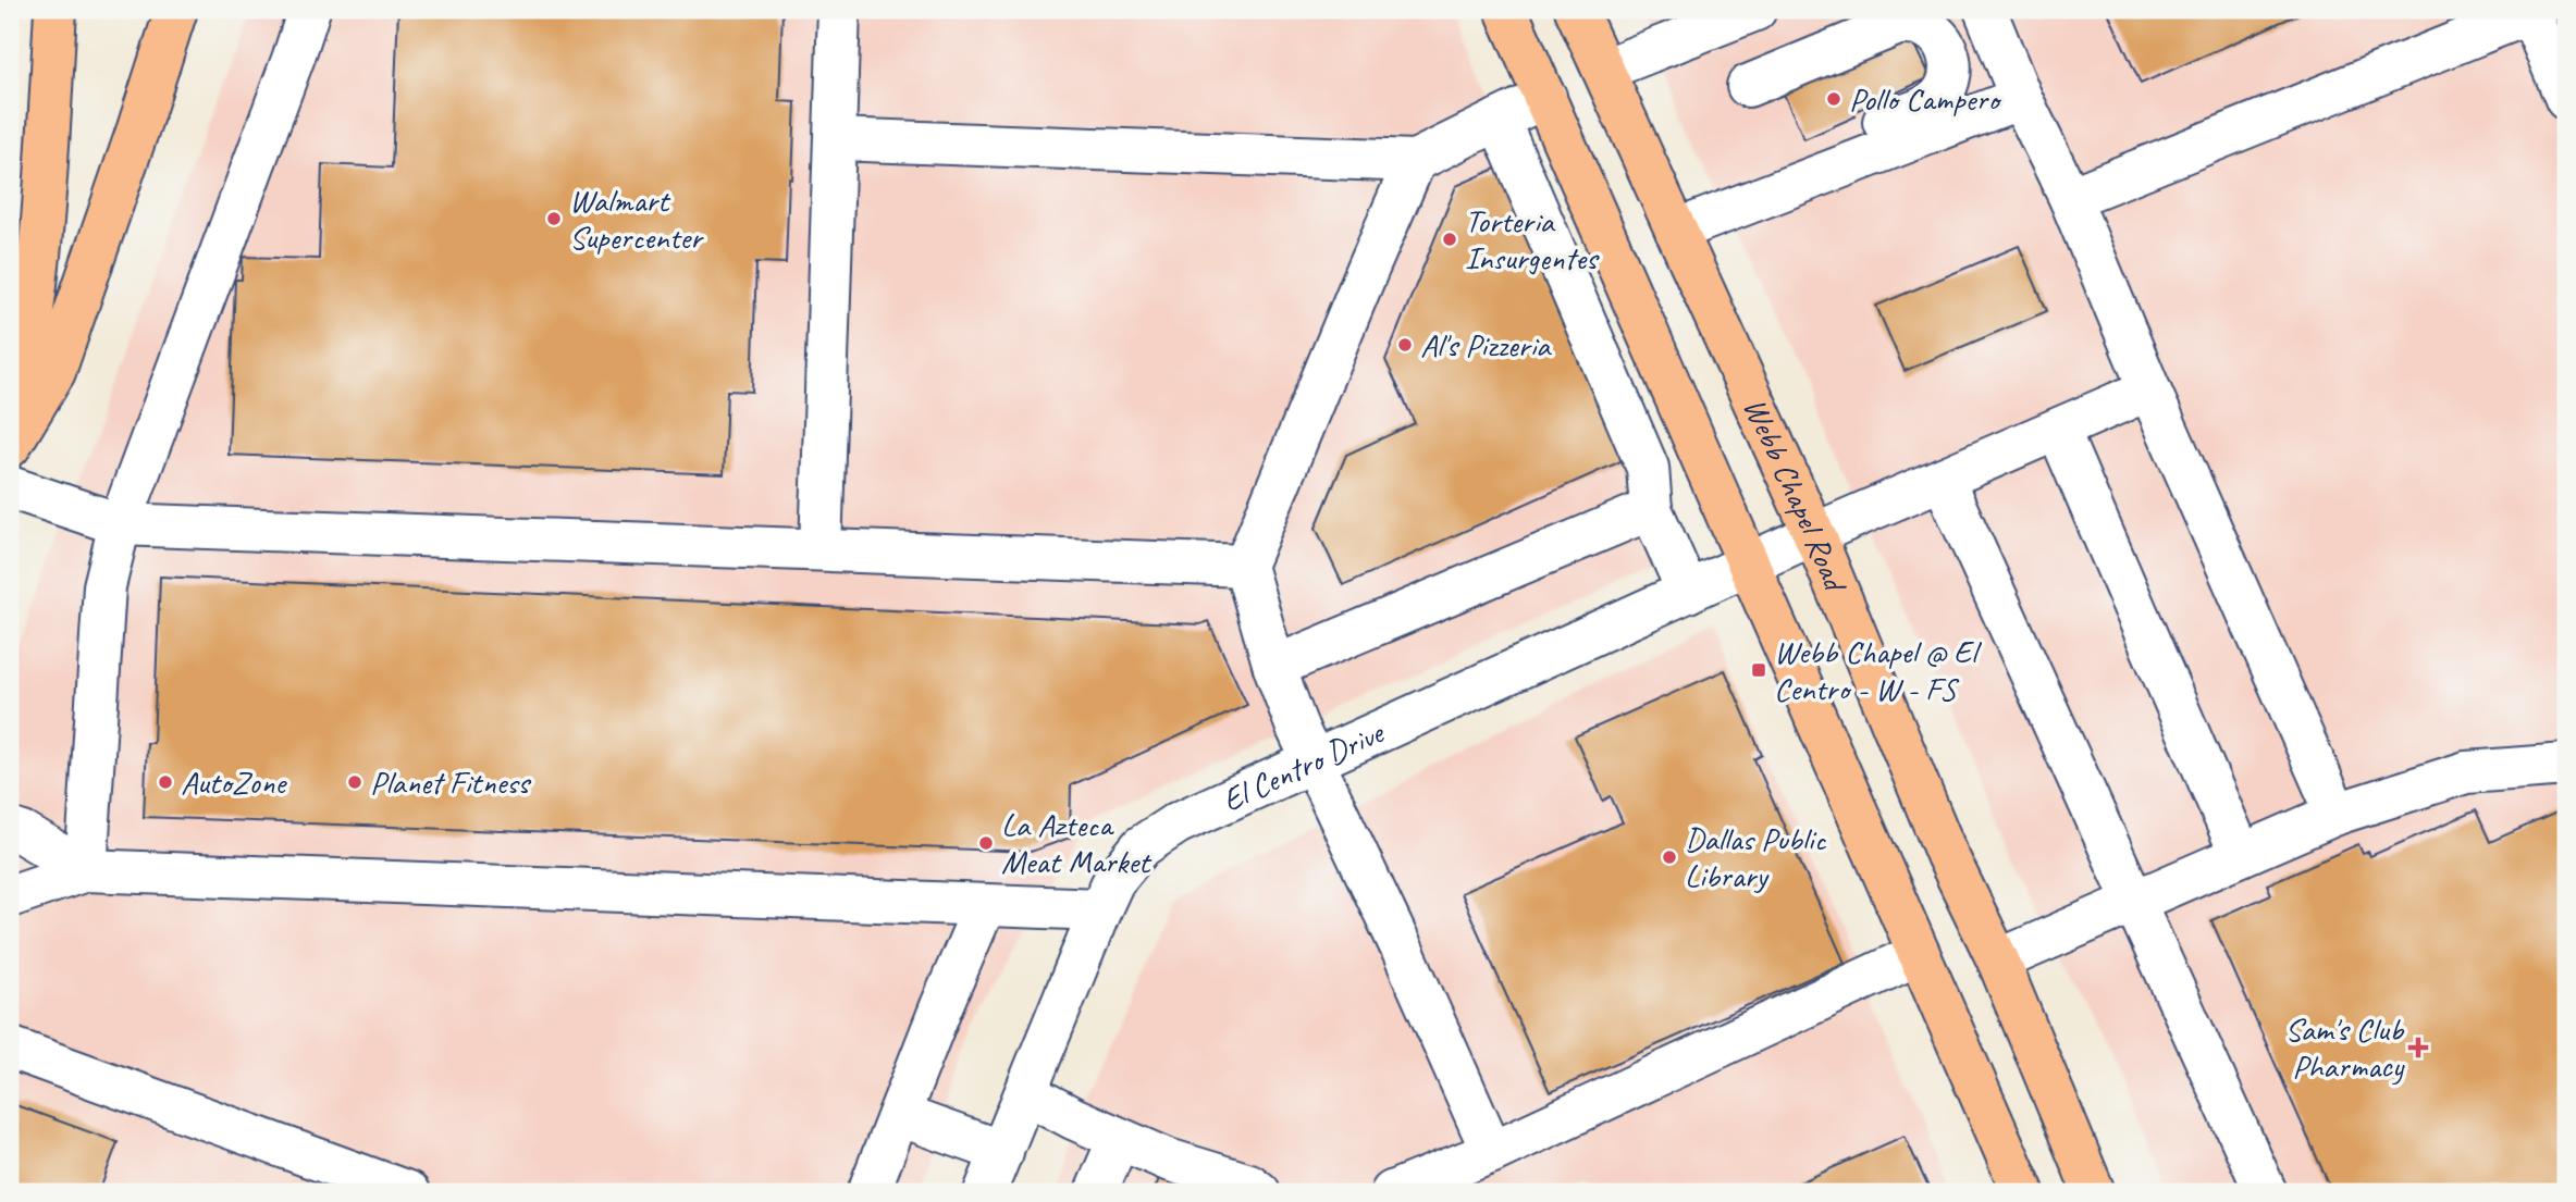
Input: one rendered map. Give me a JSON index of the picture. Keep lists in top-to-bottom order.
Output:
{
  "streets": {
    "main road": ["Webb Chapel Road"],
    "street": ["El Centro Drive"]
  },
  "crossings": [
    ["Webb Chapel Road", "El Centro Drive"]
  ],
  "places": {
    "other": [
      "Pollo Campero",
      "Walmart Supercenter",
      "Torteria Insurgentes",
      "Al's Pizzeria",
      "AutoZone",
      "Planet Fitness",
      "La Azteca Meat Market",
      "Dallas Public Library"
    ],
    "transit": ["Webb Chapel @ El Centro - W - FS"],
    "health": ["Sam's Club Pharmacy"]
  }
}
